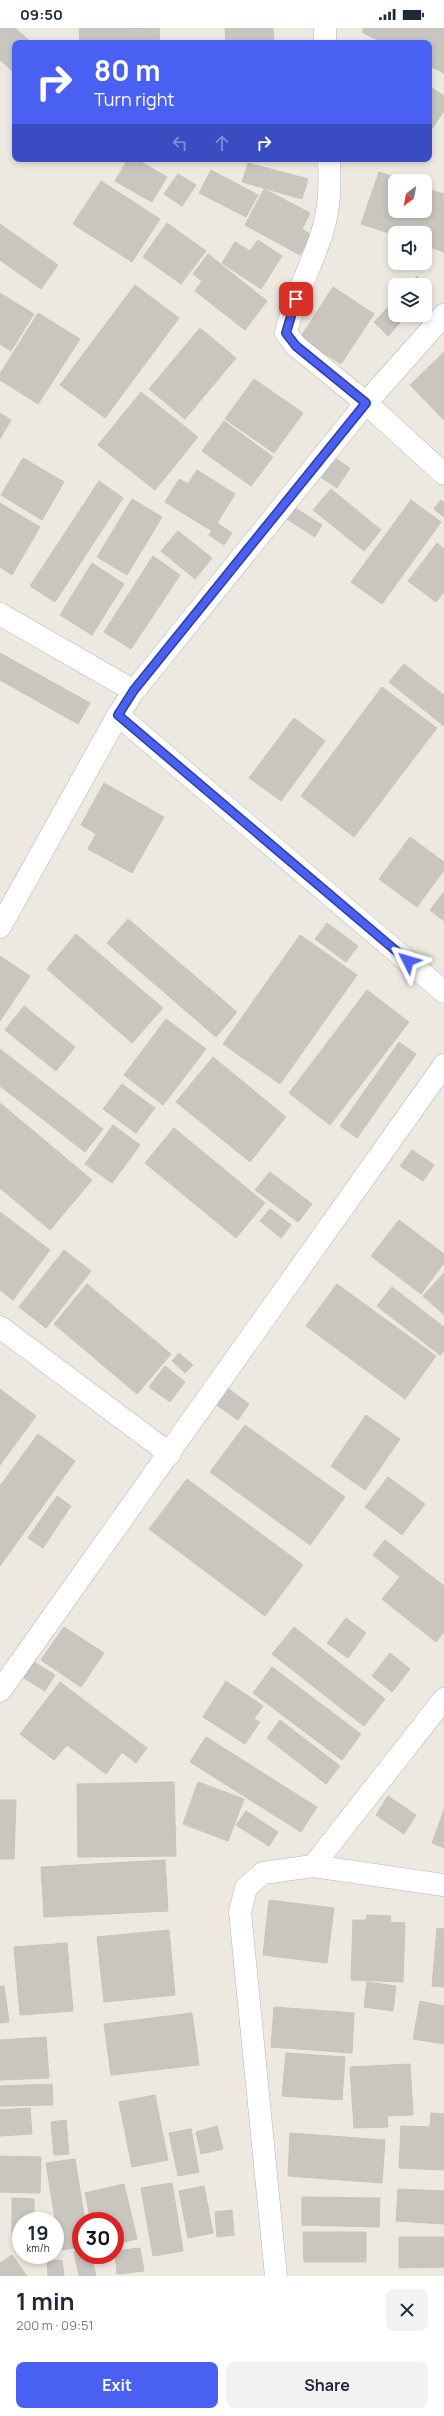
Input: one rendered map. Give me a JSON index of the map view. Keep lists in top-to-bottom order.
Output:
{
  "north": "bottom left",
  "page": {
    "status": "09:50",
    "turn": ["80 m", "Turn right"],
    "speed": "19 km/h",
    "limit": "30",
    "heading": ["1 min", "200 m · 09:51"],
    "buttons": ["Exit", "Share"]
  }
}
